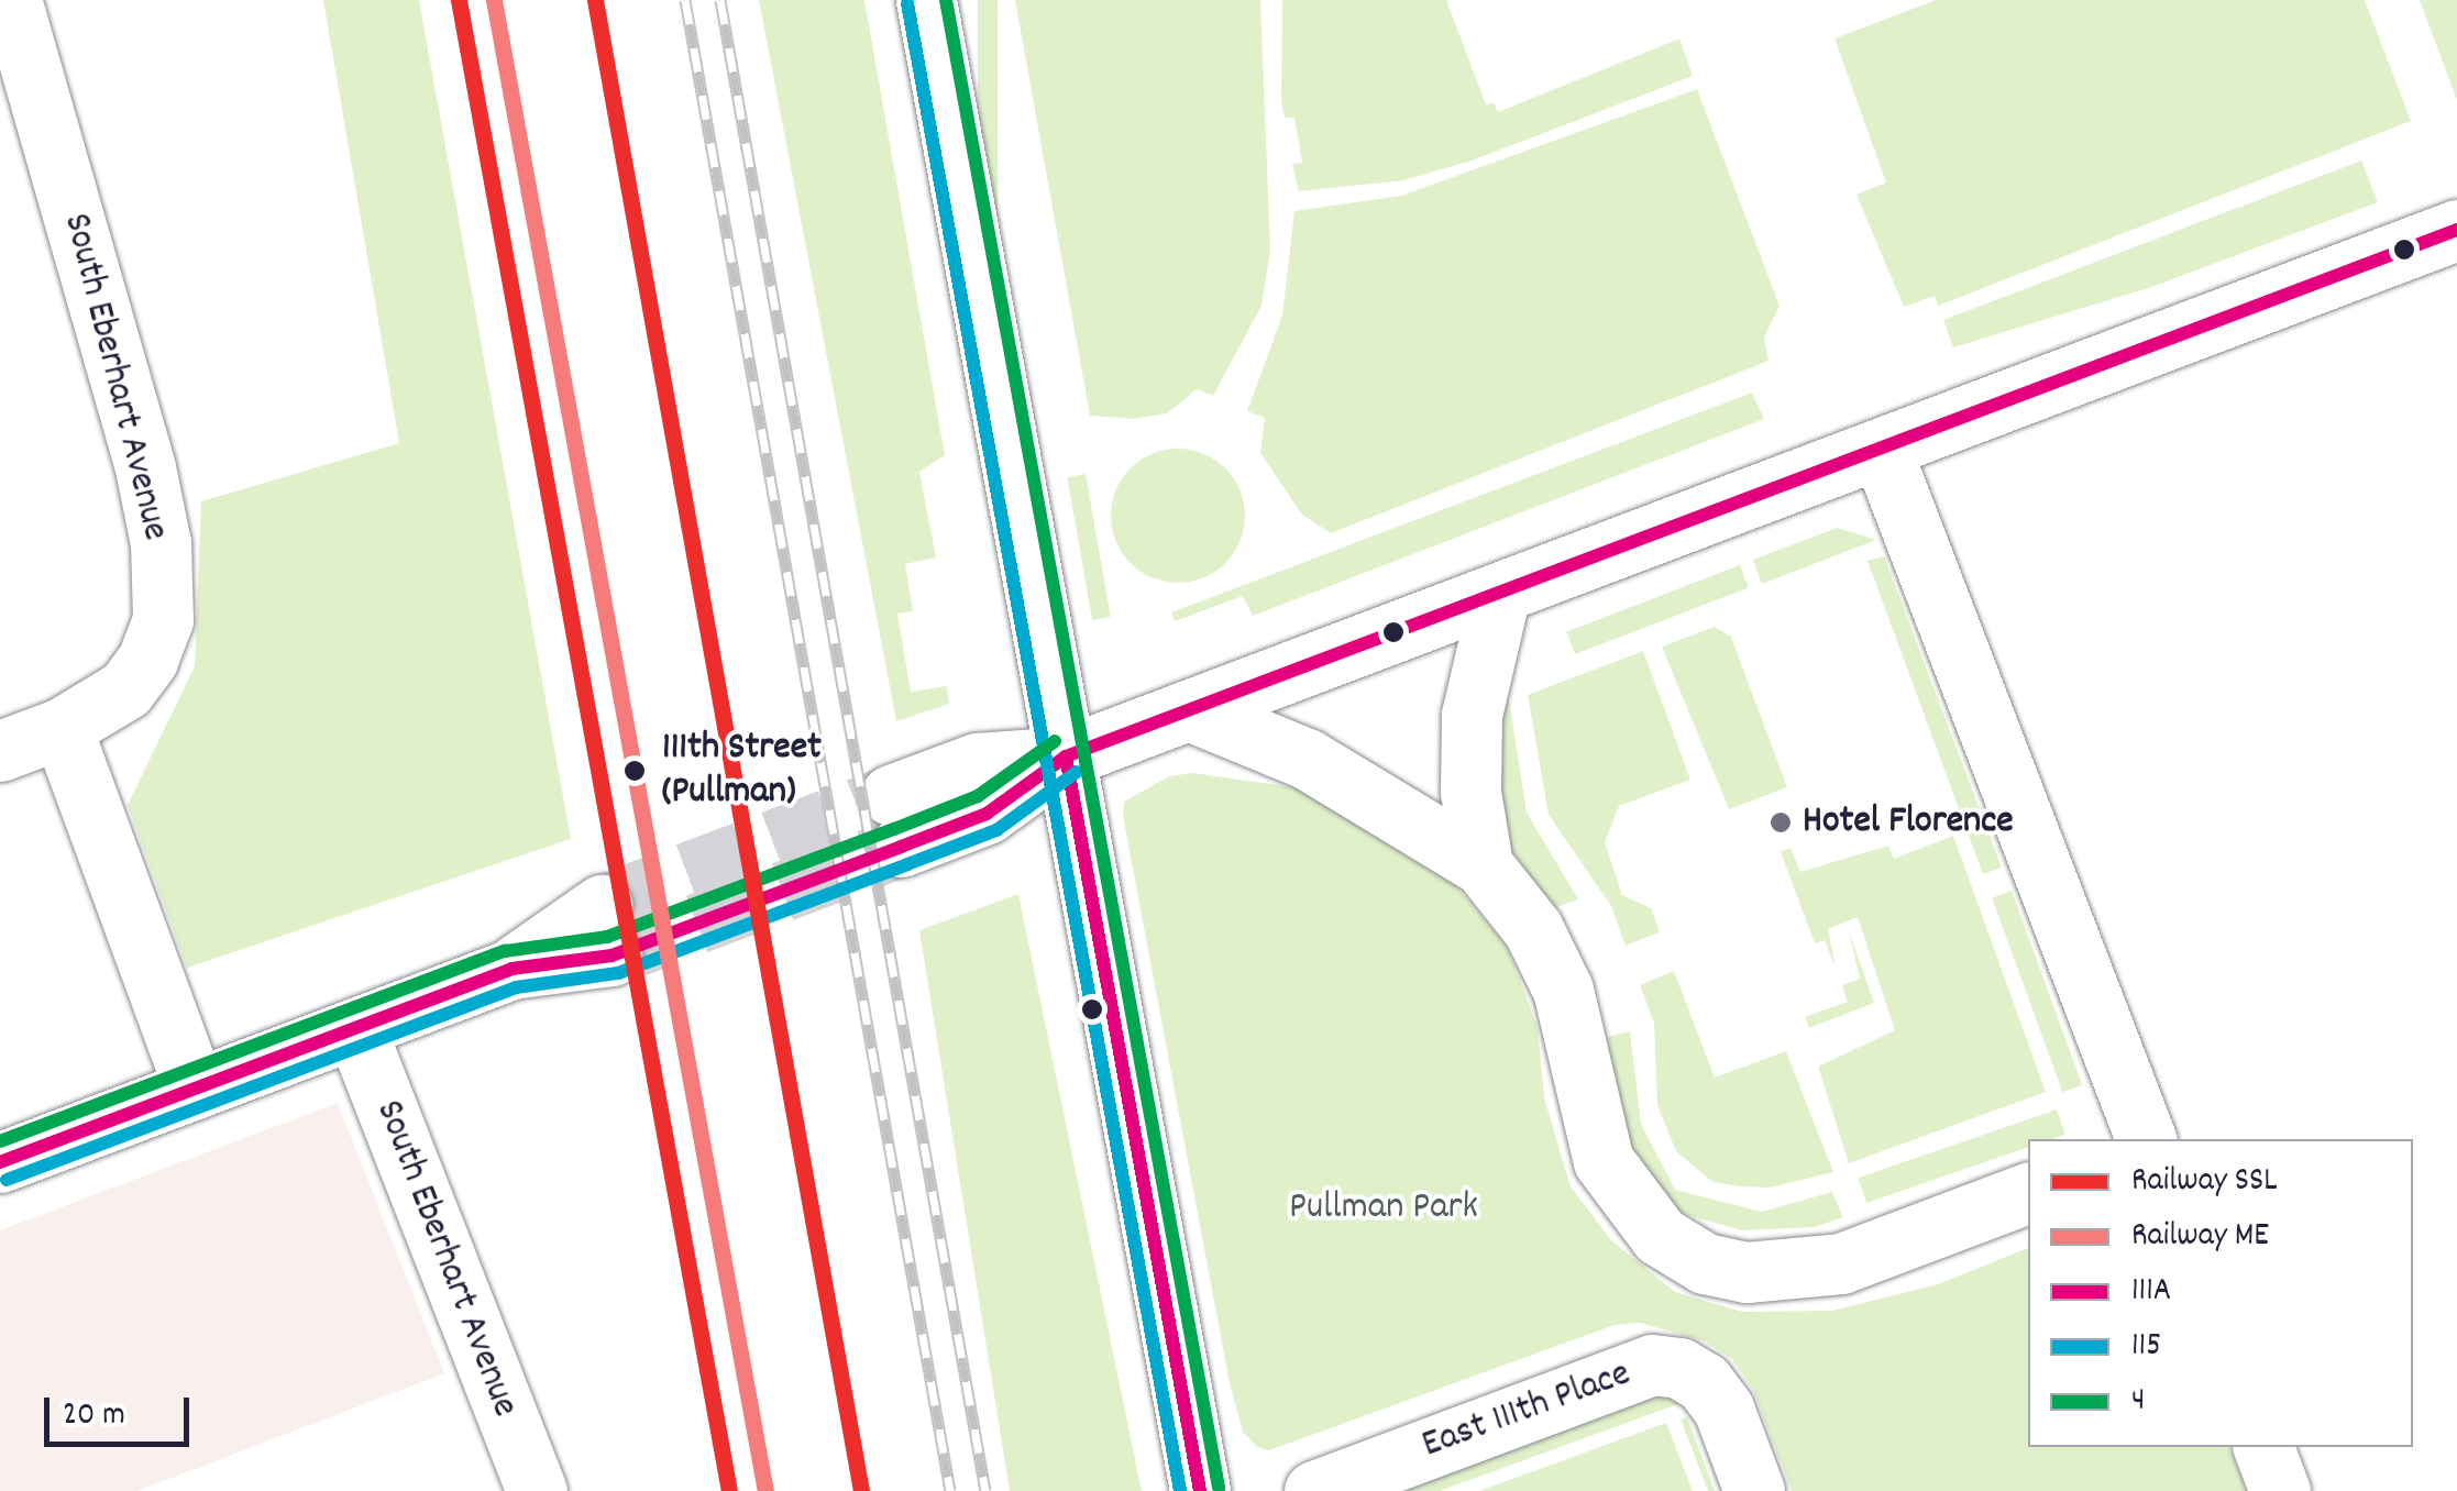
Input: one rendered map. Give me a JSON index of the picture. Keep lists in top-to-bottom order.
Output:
{
  "streets": {
    "street": ["South Eberhart Avenue", "East 111th Place"]
  },
  "parks": ["Pullman Park"],
  "places": ["111th Street (Pullman)", "Hotel Florence"],
  "lines": [
    "rail line SSL",
    "rail line ME",
    "transit line 4",
    "transit line 115",
    "transit line 111A"
  ],
  "legend": [
    "Railway SSL",
    "Railway ME",
    "111A",
    "115",
    "4"
  ],
  "scale_bar": "20 m"
}
